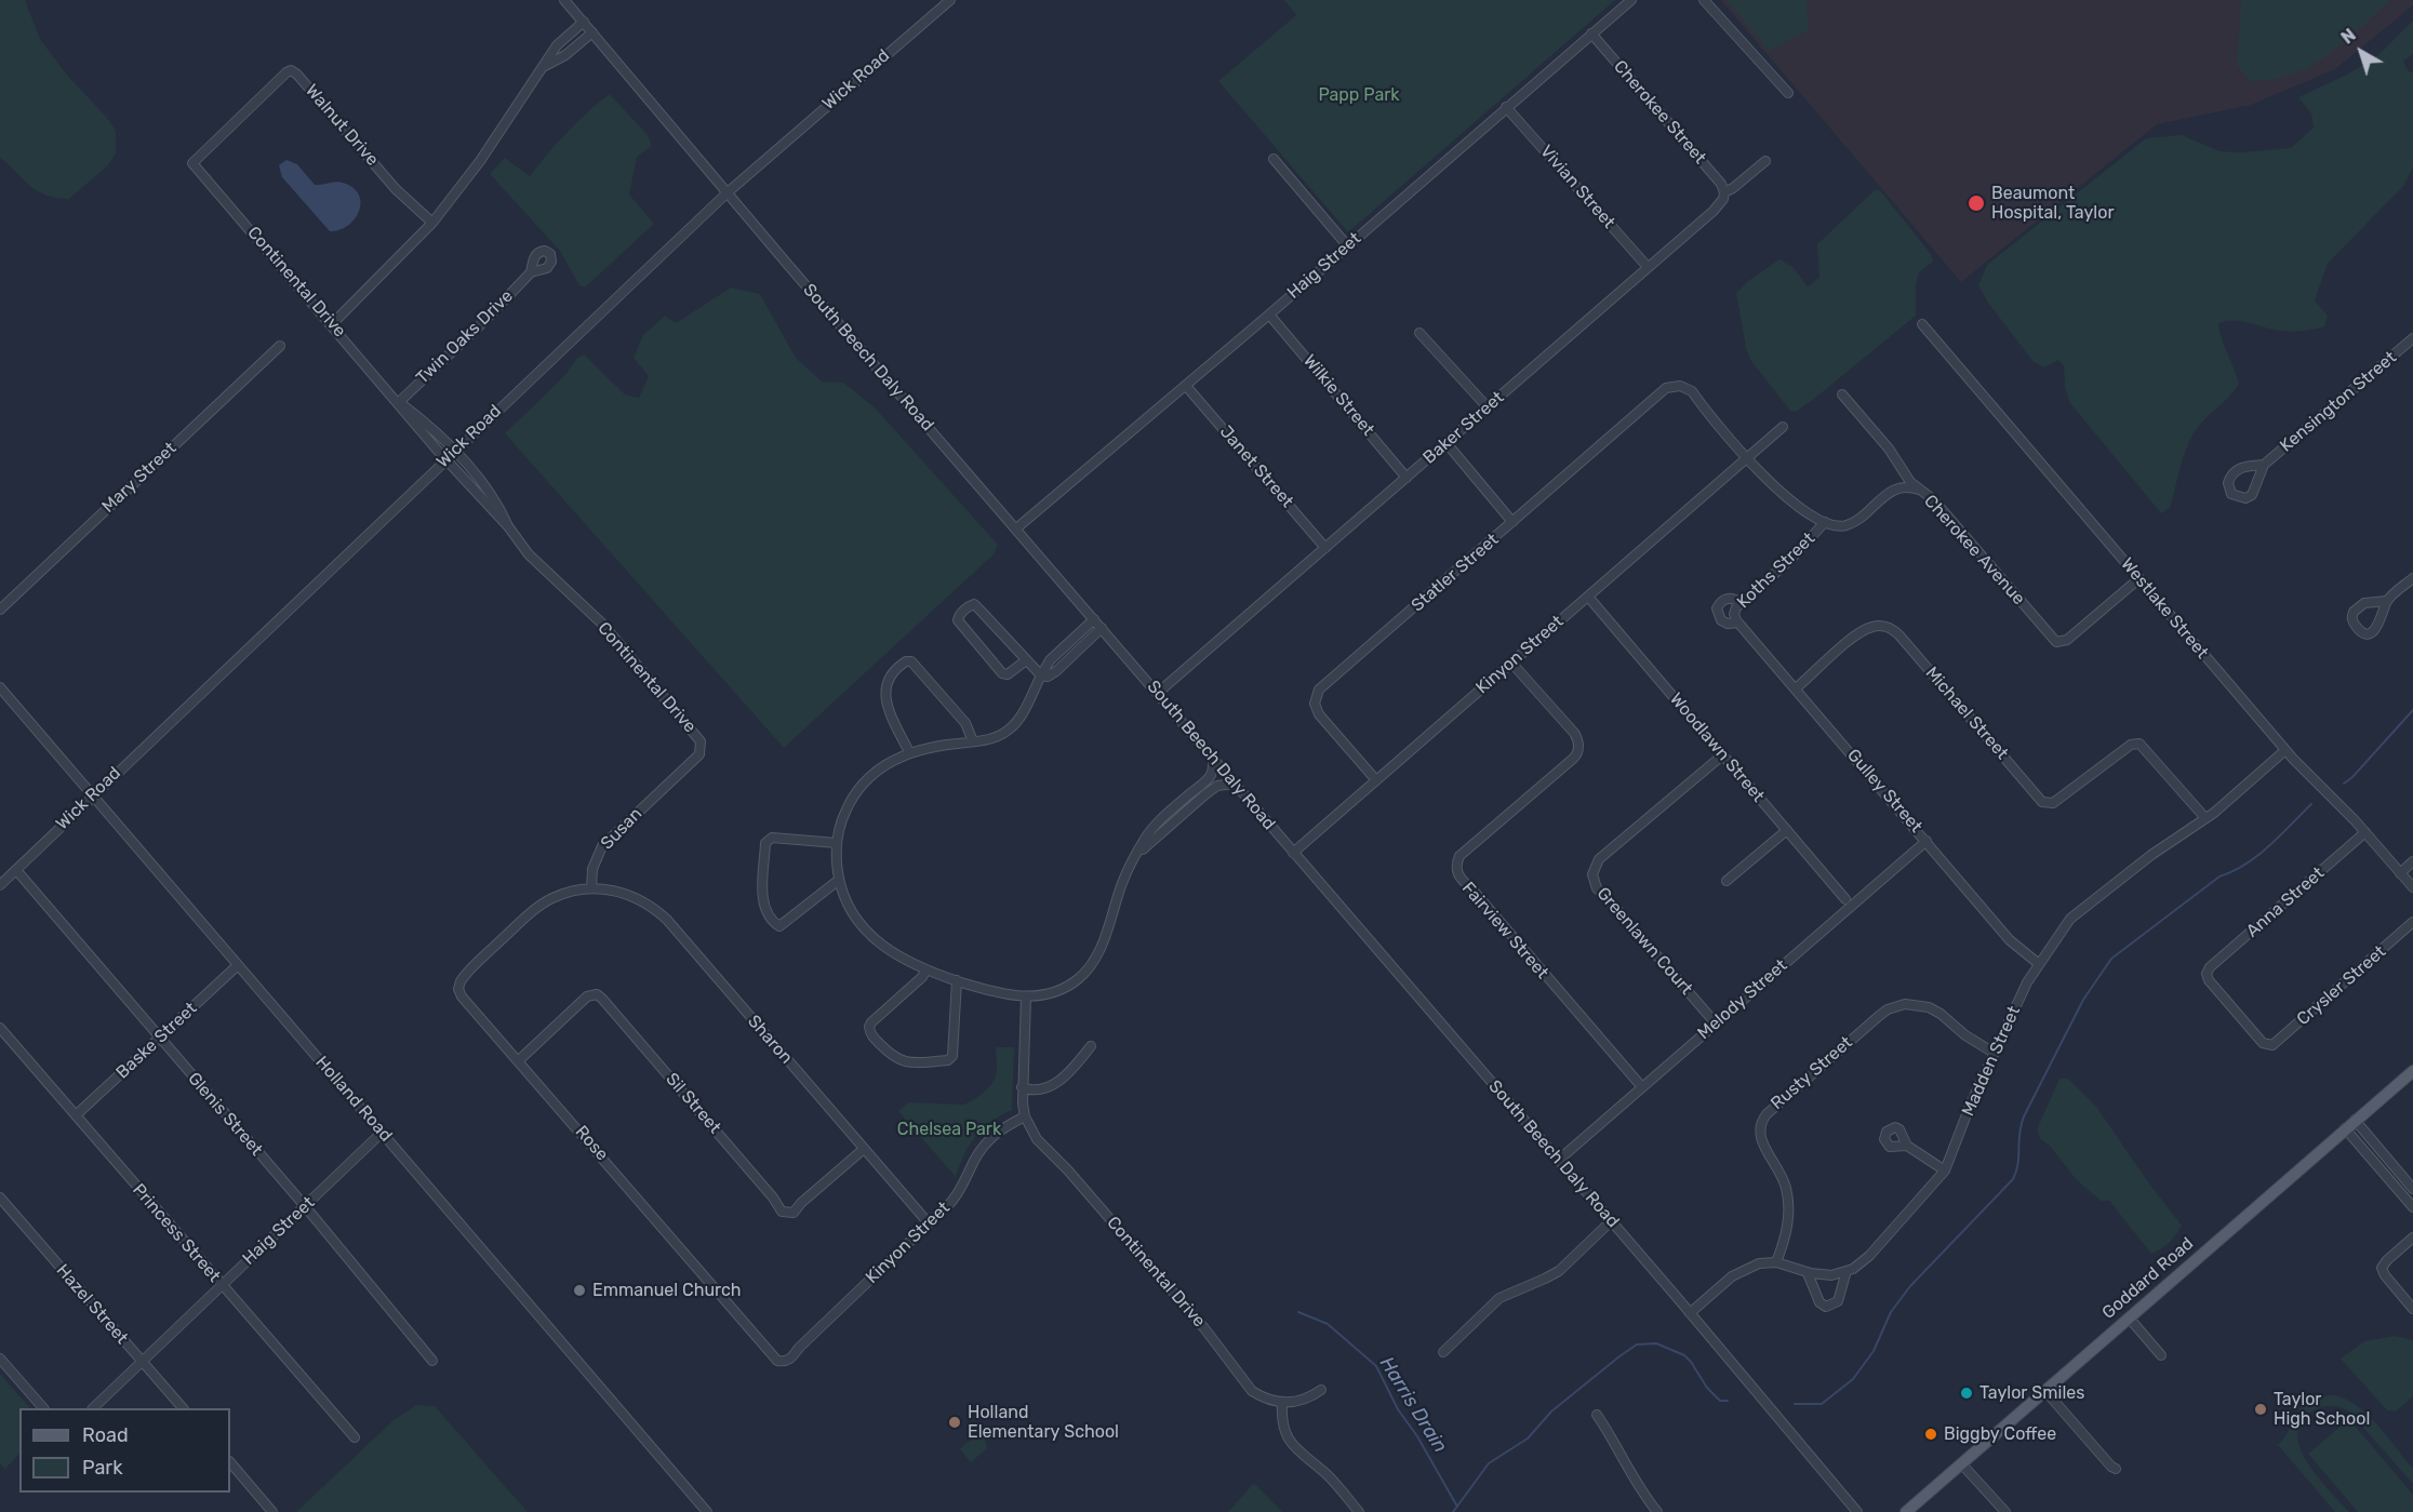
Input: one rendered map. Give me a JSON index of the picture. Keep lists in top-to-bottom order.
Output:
{
  "streets": {
    "main road": ["Goddard Road"],
    "street": [
      "Wick Road",
      "Cherokee Street",
      "Walnut Drive",
      "Vivian Street",
      "Haig Street",
      "Continental Drive",
      "Twin Oaks Drive",
      "South Beech Daly Road",
      "Wilkie Street",
      "Kensington Street",
      "Baker Street",
      "Janet Street",
      "Mary Street",
      "Cherokee Avenue",
      "Koths Street",
      "Statler Street",
      "Westlake Street",
      "Kinyon Street",
      "Michael Street",
      "Woodlawn Street",
      "Gulley Street",
      "Susan",
      "Anna Street",
      "Fairview Street",
      "Greenlawn Court",
      "Crysler Street",
      "Melody Street",
      "Sharon",
      "Baske Street",
      "Madden Street",
      "Rusty Street",
      "Holland Road",
      "Sil Street",
      "Glenis Street",
      "Rose",
      "Princess Street",
      "Hazel Street"
    ]
  },
  "crossings": [
    ["Wick Road", "Continental Drive"],
    ["Wick Road", "South Beech Daly Road"],
    ["Wick Road", "Holland Road"],
    ["Wick Road", "Glenis Street"],
    ["Cherokee Street", "Haig Street"],
    ["Cherokee Street", "Baker Street"],
    ["Walnut Drive", "Continental Drive"],
    ["Vivian Street", "Haig Street"],
    ["Vivian Street", "Baker Street"],
    ["Haig Street", "South Beech Daly Road"],
    ["Haig Street", "Wilkie Street"],
    ["Haig Street", "Janet Street"],
    ["Haig Street", "Holland Road"],
    ["Haig Street", "Glenis Street"],
    ["Haig Street", "Princess Street"],
    ["Haig Street", "Hazel Street"],
    ["Continental Drive", "Twin Oaks Drive"],
    ["Continental Drive", "Kinyon Street"],
    ["Continental Drive", "Susan"],
    ["South Beech Daly Road", "Baker Street"],
    ["South Beech Daly Road", "Kinyon Street"],
    ["South Beech Daly Road", "Melody Street"],
    ["Wilkie Street", "Baker Street"],
    ["Baker Street", "Janet Street"],
    ["Cherokee Avenue", "Koths Street"],
    ["Cherokee Avenue", "Westlake Street"],
    ["Koths Street", "Gulley Street"],
    ["Statler Street", "Kinyon Street"],
    ["Westlake Street", "Anna Street"],
    ["Westlake Street", "Madden Street"],
    ["Kinyon Street", "Woodlawn Street"],
    ["Kinyon Street", "Fairview Street"],
    ["Kinyon Street", "Sharon"],
    ["Kinyon Street", "Rose"],
    ["Michael Street", "Gulley Street"],
    ["Michael Street", "Madden Street"],
    ["Woodlawn Street", "Greenlawn Court"],
    ["Gulley Street", "Melody Street"],
    ["Gulley Street", "Madden Street"],
    ["Susan", "Sharon"],
    ["Susan", "Rose"],
    ["Anna Street", "Crysler Street"],
    ["Fairview Street", "Melody Street"],
    ["Greenlawn Court", "Melody Street"],
    ["Sharon", "Sil Street"],
    ["Sharon", "Rose"],
    ["Baske Street", "Holland Road"],
    ["Baske Street", "Glenis Street"],
    ["Baske Street", "Princess Street"],
    ["Madden Street", "Rusty Street"],
    ["Sil Street", "Rose"]
  ],
  "water": ["Harris Drain"],
  "parks": ["Papp Park", "Chelsea Park"],
  "places": [
    "Beaumont Hospital, Taylor",
    "Emmanuel Church",
    "Taylor Smiles",
    "Taylor High School",
    "Holland Elementary School",
    "Biggby Coffee"
  ],
  "legend": ["Road", "Park"],
  "north": "top left"
}
